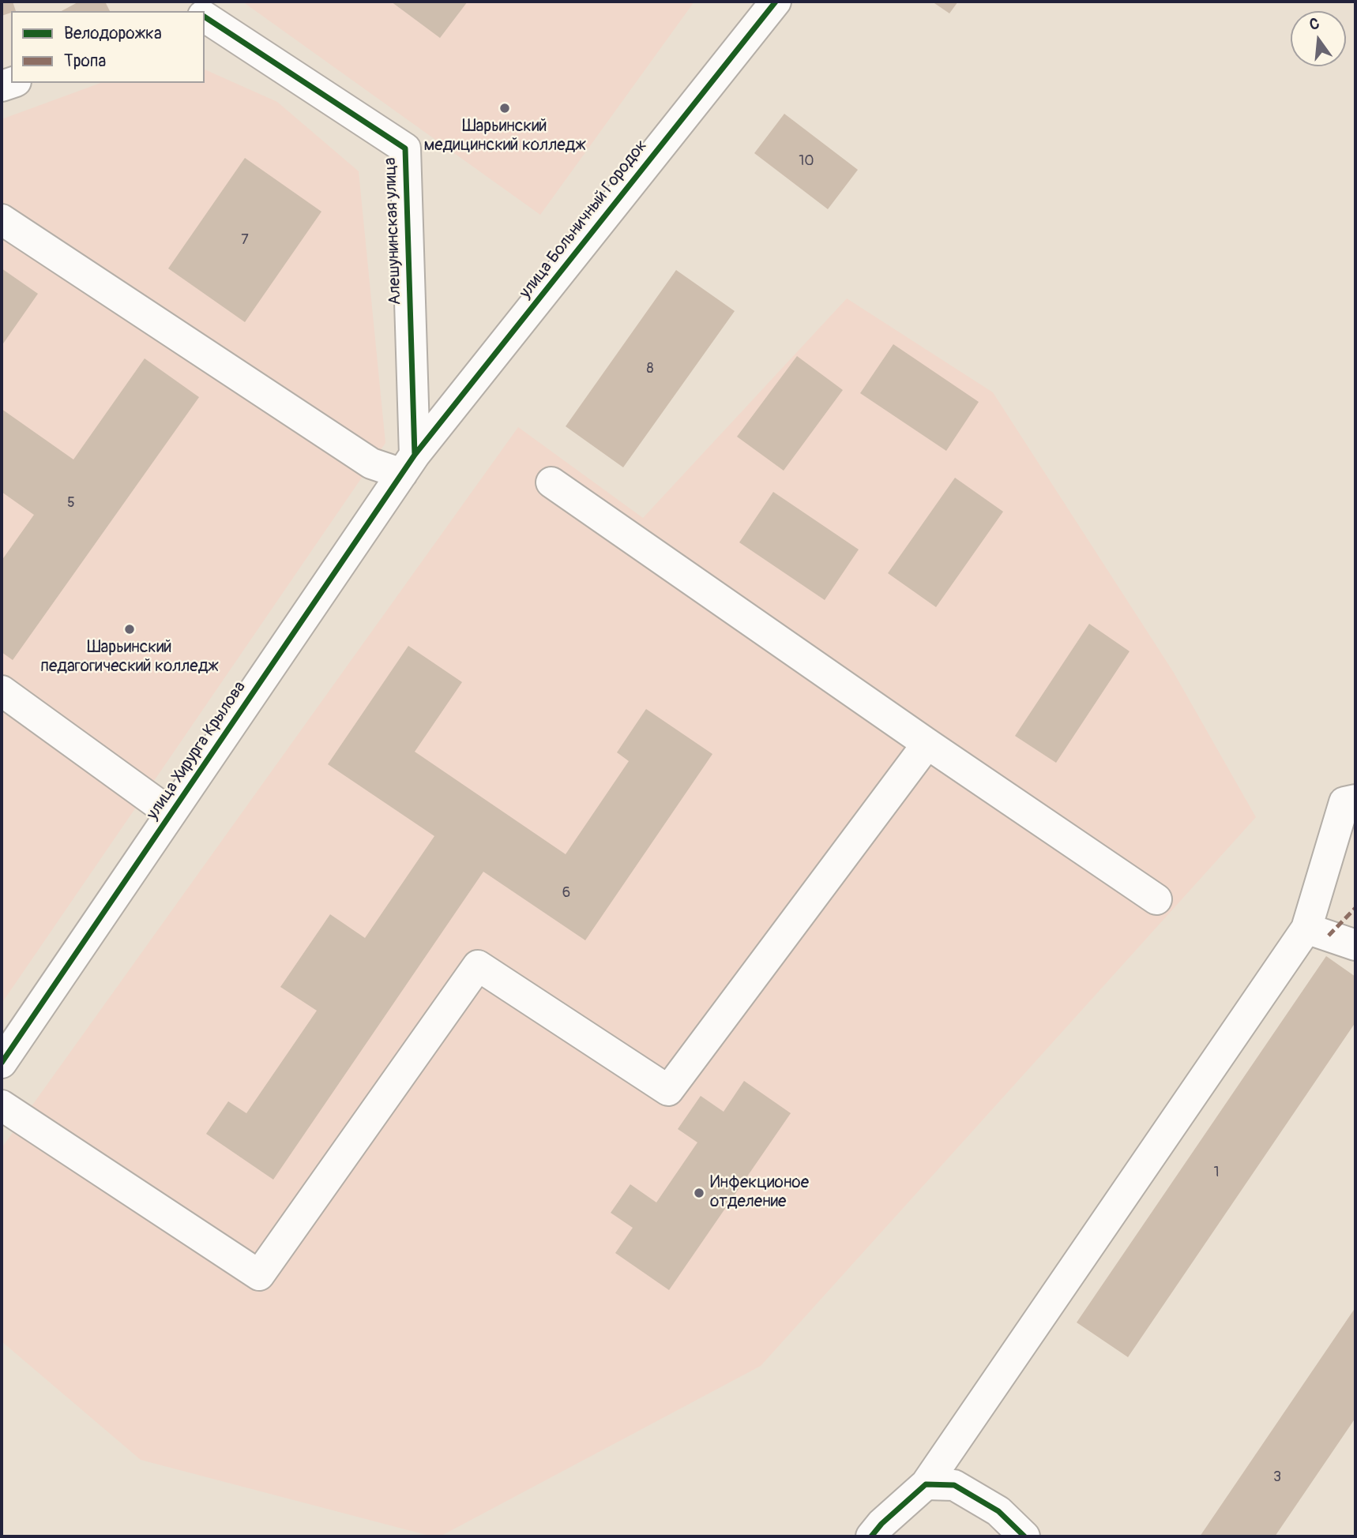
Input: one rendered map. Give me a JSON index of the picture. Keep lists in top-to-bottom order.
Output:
{
  "streets": {
    "street": ["улица Больничный Городок", "Алешунинская улица", "улица Хирурга Крылова"]
  },
  "crossings": [
    ["улица Больничный Городок", "Алешунинская улица"],
    ["улица Больничный Городок", "улица Хирурга Крылова"],
    ["Алешунинская улица", "улица Хирурга Крылова"]
  ],
  "places": ["Шарьинский медицинский колледж", "Шарьинский педагогический колледж", "Инфекционое отделение"],
  "house_numbers": [
    "10",
    "7",
    "8",
    "5",
    "6",
    "1",
    "3"
  ],
  "legend": ["Велодорожка", "Тропа"],
  "north": "top"
}
